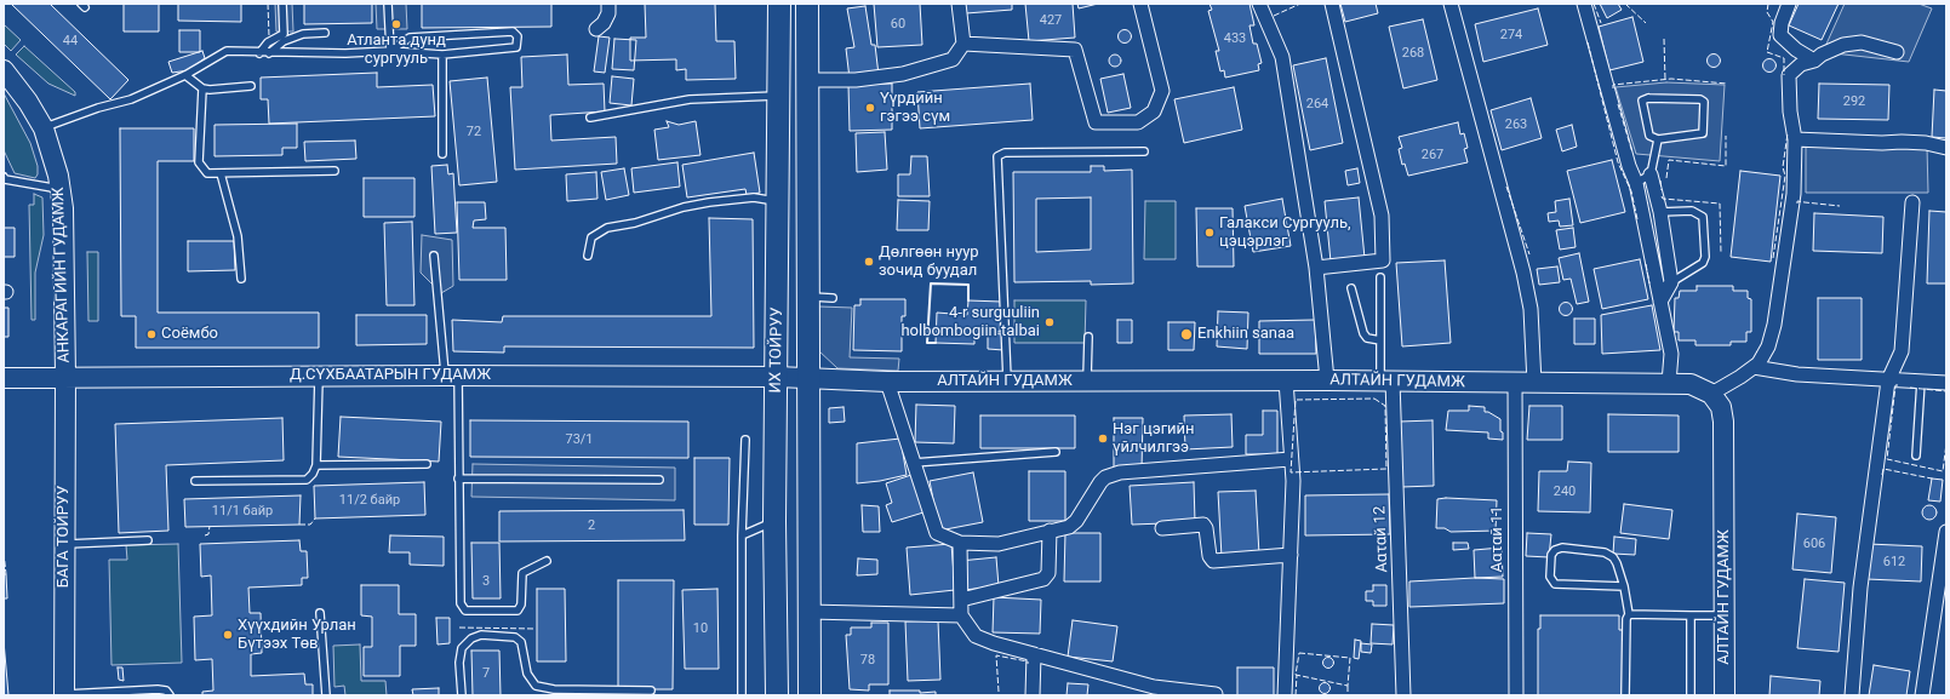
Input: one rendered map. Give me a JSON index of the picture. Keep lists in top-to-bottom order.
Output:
{
  "streets": {
    "main road": [
      "АНКАРАГИЙН ГУДАМЖ",
      "ИХ ТОЙРУУ",
      "Д.СҮХБААТАРЫН ГУДАМЖ",
      "АЛТАЙН ГУДАМЖ",
      "БАГА ТОЙРУУ"
    ],
    "street": ["Ααταй 12", "Ααταй 11"]
  },
  "crossings": [
    ["АНКАРАГИЙН ГУДАМЖ", "Д.СҮХБААТАРЫН ГУДАМЖ"],
    ["АНКАРАГИЙН ГУДАМЖ", "БАГА ТОЙРУУ"],
    ["ИХ ТОЙРУУ", "Д.СҮХБААТАРЫН ГУДАМЖ"],
    ["ИХ ТОЙРУУ", "АЛТАЙН ГУДАМЖ"],
    ["Д.СҮХБААТАРЫН ГУДАМЖ", "АЛТАЙН ГУДАМЖ"],
    ["Д.СҮХБААТАРЫН ГУДАМЖ", "БАГА ТОЙРУУ"],
    ["АЛТАЙН ГУДАМЖ", "Ααταй 12"],
    ["АЛТАЙН ГУДАМЖ", "Ααταй 11"]
  ],
  "places": [
    "Атланта дунд сургууль",
    "Үүрдийн гэгээ сүм",
    "Галакси Сургууль, цэцэрлэг",
    "Дөлгөөн нуур зочид буудал",
    "4-r surguuliin holbombogiin talbai",
    "Соёмбо",
    "Enkhiin sanaa",
    "Нэг цэгийн үйлчилгээ",
    "Хүүхдийн Урлан Бүтээх Төв"
  ],
  "house_numbers": [
    "427",
    "60",
    "274",
    "433",
    "44",
    "268",
    "292",
    "264",
    "263",
    "72",
    "267",
    "73/1",
    "240",
    "11/2 байр",
    "11/1 байр",
    "2",
    "606",
    "612",
    "3",
    "10",
    "78",
    "7"
  ]
}
